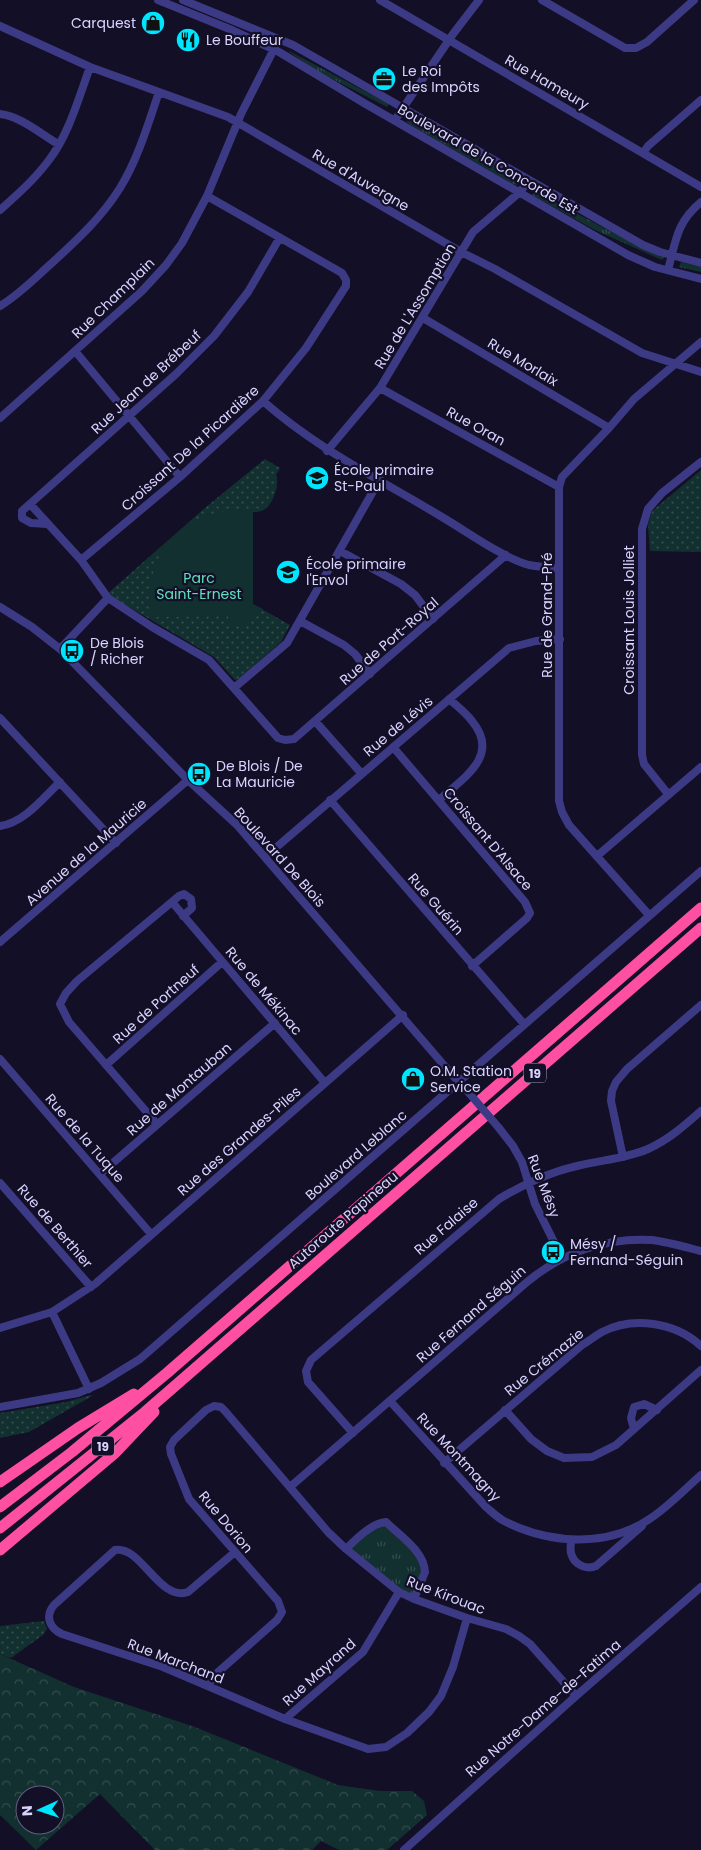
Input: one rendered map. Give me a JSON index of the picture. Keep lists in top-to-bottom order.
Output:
{
  "streets": {
    "highway": ["19", "Autoroute Papineau"],
    "street": [
      "Rue Hameury",
      "Boulevard de la Concorde Est",
      "Rue d'Auvergne",
      "Rue Champlain",
      "Rue de L'Assomption",
      "Rue Morlaix",
      "Rue Jean de Brébeuf",
      "Rue Oran",
      "Croissant De la Picardière",
      "Rue de Grand-Pré",
      "Croissant Louis Jolliet",
      "Rue de Port-Royal",
      "Rue de Lévis",
      "Croissant D'Alsace",
      "Avenue de la Mauricie",
      "Boulevard De Blois",
      "Rue Guérin",
      "Rue de Mékinac",
      "Rue de Portneuf",
      "Rue de Montauban",
      "Rue de la Tuque",
      "Rue des Grandes-Piles",
      "Boulevard Leblanc",
      "Rue Mésy",
      "Rue de Berthier",
      "Rue Falaise",
      "Rue Fernand Séguin",
      "Rue Crémazie",
      "Rue Montmagny",
      "Rue Dorion",
      "Rue Kirouac",
      "Rue Marchand",
      "Rue Mayrand",
      "Rue Notre-Dame-de-Fatima"
    ]
  },
  "crossings": [
    ["Boulevard de la Concorde Est", "Rue Champlain"],
    ["Boulevard de la Concorde Est", "Rue de L'Assomption"],
    ["Rue d'Auvergne", "Rue Champlain"],
    ["Rue d'Auvergne", "Rue de L'Assomption"],
    ["Rue Champlain", "Croissant De la Picardière"],
    ["Rue de L'Assomption", "Rue Morlaix"],
    ["Rue de L'Assomption", "Rue Oran"],
    ["Rue Jean de Brébeuf", "Croissant De la Picardière"],
    ["Rue Oran", "Rue de Grand-Pré"],
    ["Rue de Grand-Pré", "Rue de Lévis"],
    ["Rue de Grand-Pré", "Boulevard Leblanc"],
    ["Rue de Lévis", "Croissant D'Alsace"],
    ["Rue de Lévis", "Boulevard De Blois"],
    ["Rue de Lévis", "Rue Guérin"],
    ["Croissant D'Alsace", "Rue Guérin"],
    ["Avenue de la Mauricie", "Boulevard De Blois"],
    ["Boulevard De Blois", "Rue des Grandes-Piles"],
    ["Boulevard De Blois", "Boulevard Leblanc"],
    ["Boulevard De Blois", "Rue Mésy"],
    ["Rue Guérin", "Boulevard Leblanc"],
    ["Rue de Mékinac", "Rue de Portneuf"],
    ["Rue de Mékinac", "Rue de Montauban"],
    ["Rue de Mékinac", "Rue des Grandes-Piles"],
    ["Rue de Montauban", "Rue de la Tuque"],
    ["Rue de la Tuque", "Rue des Grandes-Piles"],
    ["Rue des Grandes-Piles", "Rue de Berthier"],
    ["Boulevard Leblanc", "Rue Mésy"],
    ["Rue Mésy", "Rue Falaise"],
    ["Rue Mésy", "Rue Fernand Séguin"],
    ["Rue Falaise", "Rue Fernand Séguin"],
    ["Rue Fernand Séguin", "Rue Montmagny"],
    ["Rue Fernand Séguin", "Rue Dorion"],
    ["Rue Fernand Séguin", "Rue Kirouac"],
    ["Rue Crémazie", "Rue Montmagny"],
    ["Rue Dorion", "Rue Kirouac"],
    ["Rue Dorion", "Rue Marchand"],
    ["Rue Kirouac", "Rue Marchand"],
    ["Rue Kirouac", "Rue Mayrand"],
    ["Rue Kirouac", "Rue Notre-Dame-de-Fatima"],
    ["Rue Marchand", "Rue Mayrand"]
  ],
  "parks": ["Parc Saint-Ernest"],
  "places": {
    "shop": ["Carquest", "O.M. Station Service"],
    "restaurant": ["Le Bouffeur"],
    "office": ["Le Roi des Impôts"],
    "school or university": ["École primaire St-Paul", "École primaire l'Envol"],
    "bus stop": ["De Blois / Richer", "De Blois / De La Mauricie", "Mésy / Fernand-Séguin"]
  },
  "north": "left"
}
